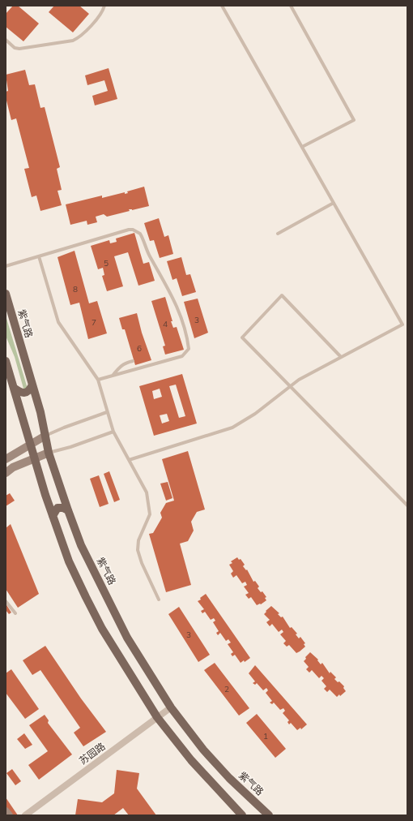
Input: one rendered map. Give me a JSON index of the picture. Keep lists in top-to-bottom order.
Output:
{
  "streets": {
    "main road": ["紫气路"],
    "street": ["苏园路"]
  },
  "crossings": [
    ["紫气路", "苏园路"]
  ],
  "house_numbers": [
    "5",
    "8",
    "3",
    "7",
    "4",
    "6",
    "3",
    "2",
    "1"
  ]
}
